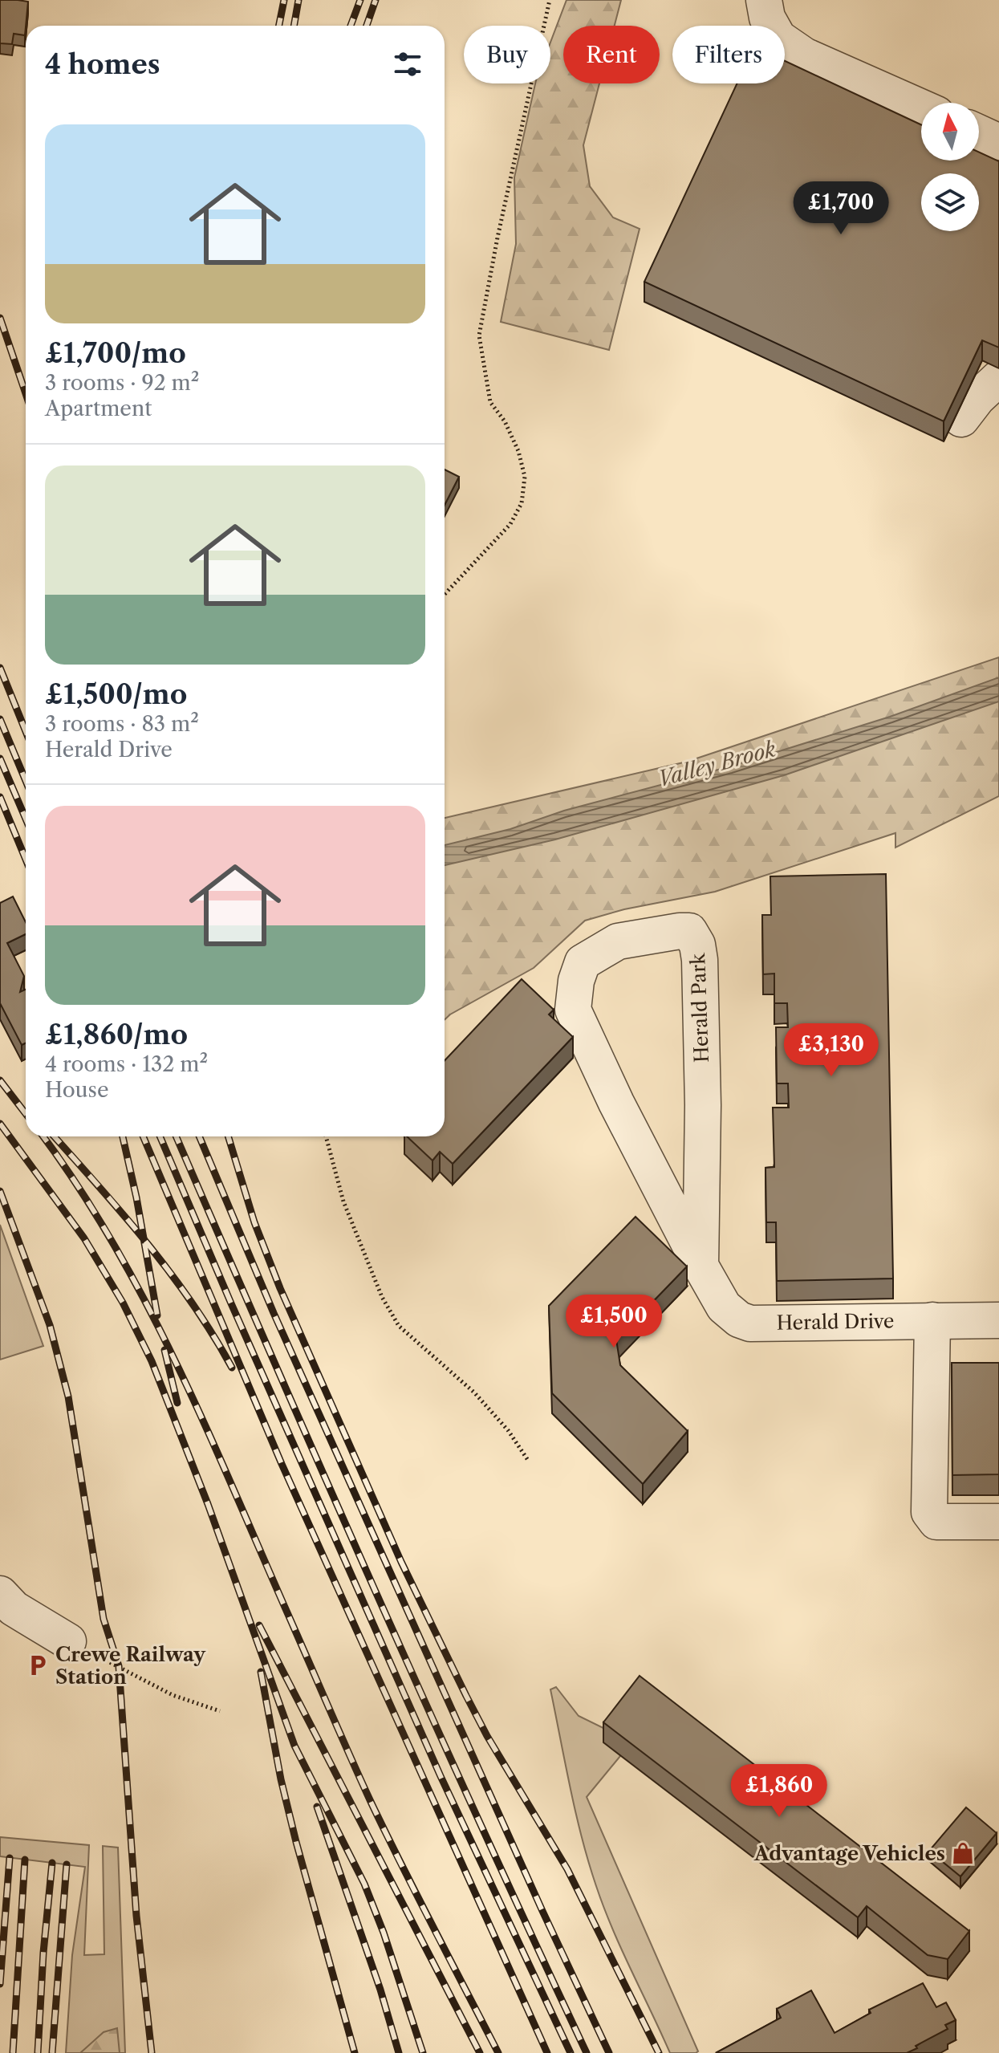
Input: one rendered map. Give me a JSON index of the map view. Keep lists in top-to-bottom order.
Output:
{
  "streets": {
    "street": ["Herald Park", "Herald Drive"]
  },
  "crossings": [
    ["Herald Park", "Herald Drive"]
  ],
  "water": ["Valley Brook"],
  "places": {
    "parking": ["Crewe Railway Station"],
    "shop": ["Advantage Vehicles"]
  },
  "north": "top",
  "page": {
    "chip": ["Buy", "Rent", "Filters"],
    "heading": "4 homes",
    "list": [
      {
        "name": "£1,700/mo",
        "note": "3 rooms · 92 m² · Apartment"
      },
      {
        "name": "£1,500/mo",
        "note": "3 rooms · 83 m² · Herald Drive"
      },
      {
        "name": "£1,860/mo",
        "note": "4 rooms · 132 m² · House"
      }
    ],
    "price": [
      "£1,700",
      "£3,130",
      "£1,500",
      "£1,860"
    ]
  }
}
